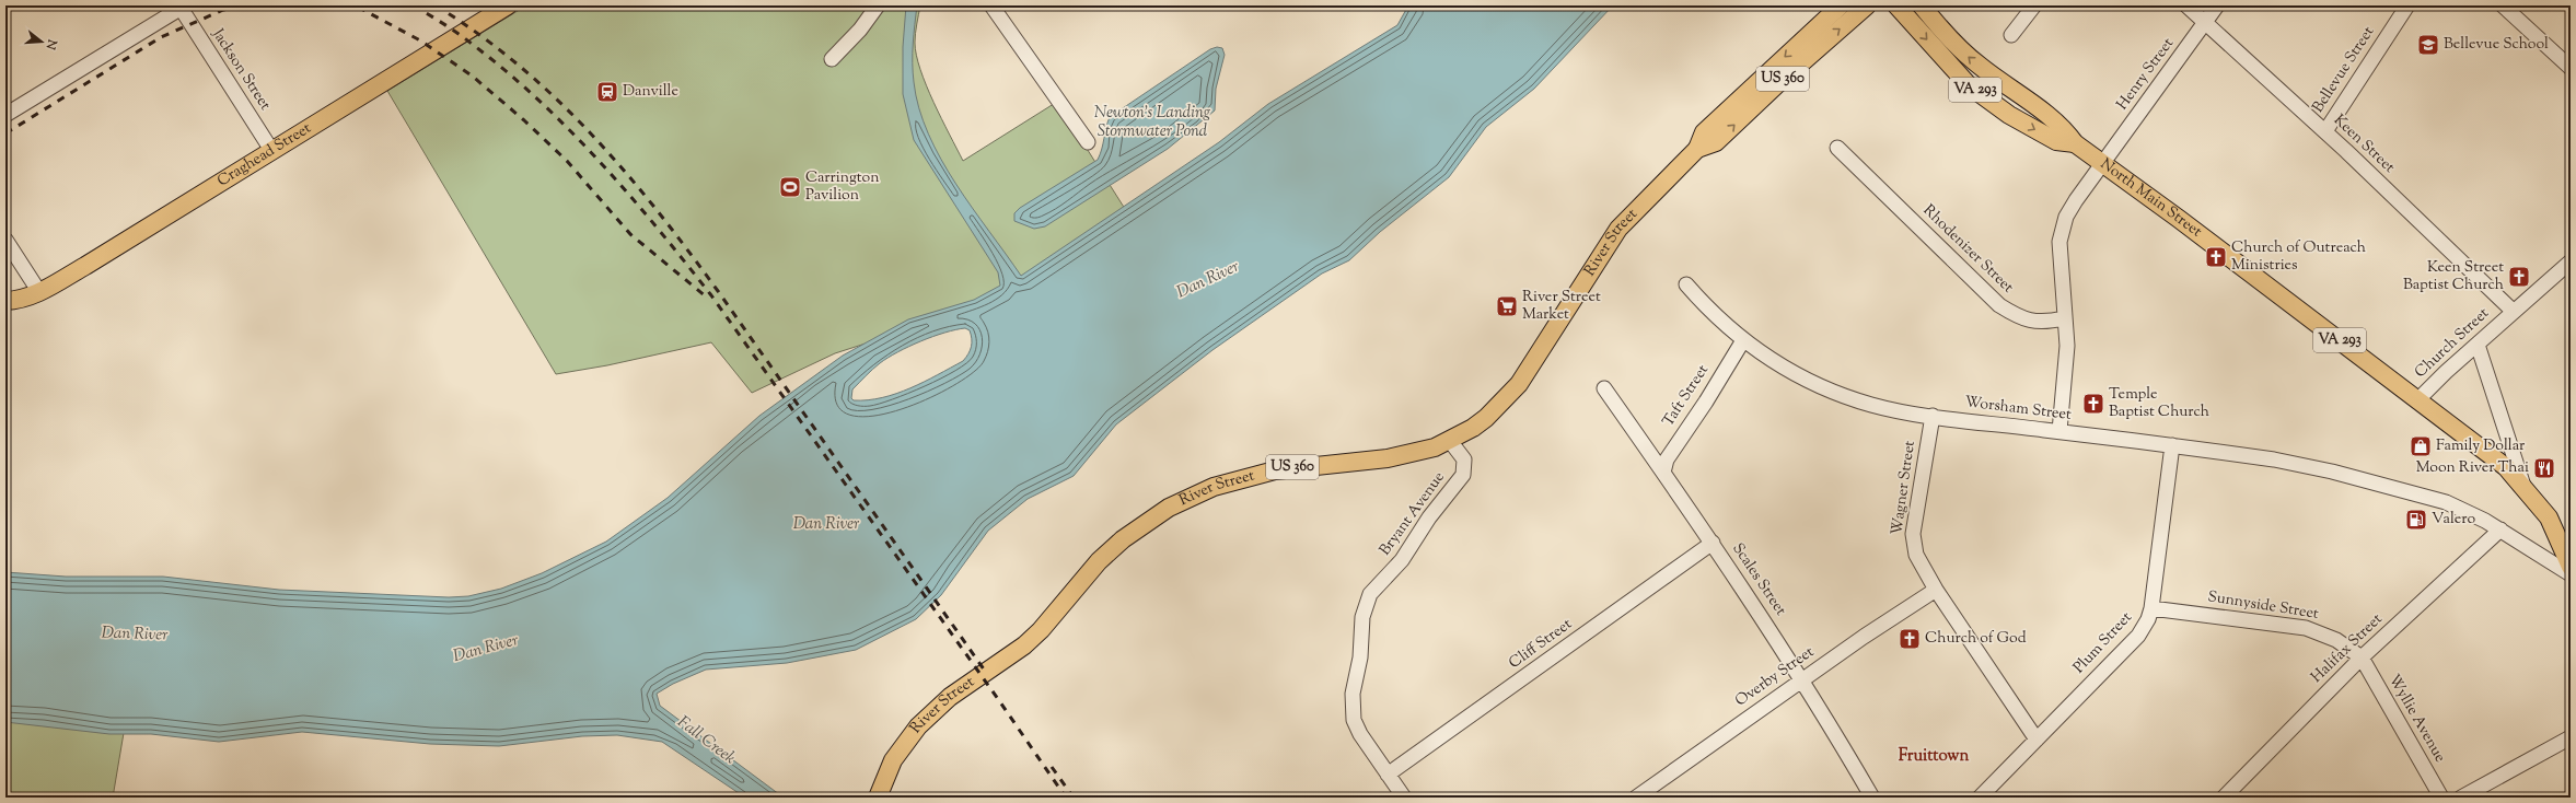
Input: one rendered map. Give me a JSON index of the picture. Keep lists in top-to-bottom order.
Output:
{
  "streets": {
    "main road": [
      "US 360",
      "VA 293",
      "Craghead Street",
      "North Main Street",
      "River Street"
    ],
    "street": [
      "Jackson Street",
      "Bellevue Street",
      "Henry Street",
      "Keen Street",
      "Rhodenizer Street",
      "Church Street",
      "Taft Street",
      "Worsham Street",
      "Wagner Street",
      "Bryant Avenue",
      "Scales Street",
      "Sunnyside Street",
      "Plum Street",
      "Cliff Street",
      "Halifax Street",
      "Overby Street",
      "Wyllie Avenue"
    ]
  },
  "crossings": [
    ["Jackson Street", "Craghead Street"],
    ["Bellevue Street", "Keen Street"],
    ["Henry Street", "Keen Street"],
    ["Henry Street", "North Main Street"],
    ["Henry Street", "Rhodenizer Street"],
    ["Keen Street", "Church Street"],
    ["North Main Street", "Church Street"],
    ["River Street", "Bryant Avenue"],
    ["Taft Street", "Worsham Street"],
    ["Taft Street", "Scales Street"],
    ["Worsham Street", "Wagner Street"],
    ["Worsham Street", "Plum Street"],
    ["Worsham Street", "Halifax Street"],
    ["Wagner Street", "Plum Street"],
    ["Wagner Street", "Overby Street"],
    ["Bryant Avenue", "Cliff Street"],
    ["Scales Street", "Cliff Street"],
    ["Scales Street", "Overby Street"],
    ["Sunnyside Street", "Plum Street"],
    ["Sunnyside Street", "Halifax Street"],
    ["Sunnyside Street", "Wyllie Avenue"],
    ["Halifax Street", "Wyllie Avenue"]
  ],
  "districts": ["Fruittown"],
  "water": ["Newton's Landing Stormwater Pond", "Dan River", "Fall Creek"],
  "places": {
    "school or university": ["Bellevue School"],
    "station": ["Danville"],
    "sports": ["Carrington Pavilion"],
    "church": [
      "Church of Outreach Ministries",
      "Keen Street Baptist Church",
      "Temple Baptist Church",
      "Church of God"
    ],
    "supermarket": ["River Street Market"],
    "shop": ["Family Dollar"],
    "restaurant": ["Moon River Thai"],
    "fuel station": ["Valero"]
  },
  "north": "right"
}
